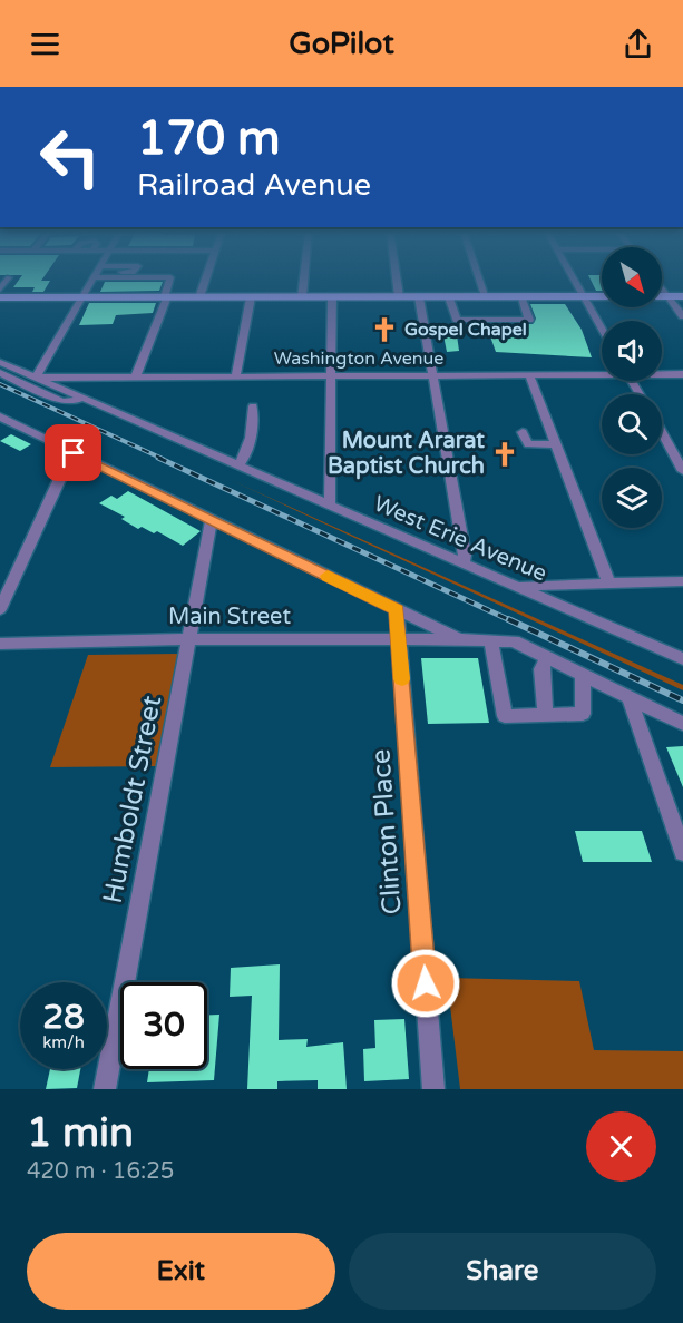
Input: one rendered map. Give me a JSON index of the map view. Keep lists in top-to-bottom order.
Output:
{
  "streets": {
    "street": [
      "Washington Avenue",
      "West Erie Avenue",
      "Main Street",
      "Humboldt Street",
      "Clinton Place"
    ]
  },
  "crossings": [
    ["Washington Avenue", "West Erie Avenue"],
    ["Main Street", "Humboldt Street"],
    ["Main Street", "Clinton Place"]
  ],
  "places": {
    "church": ["Gospel Chapel", "Mount Ararat Baptist Church"]
  },
  "north": "bottom right",
  "page": {
    "header": "GoPilot",
    "turn": ["170 m", "Railroad Avenue"],
    "speed": "28 km/h",
    "limit": "30",
    "heading": ["1 min", "420 m · 16:25"],
    "buttons": ["Exit", "Share"]
  }
}
